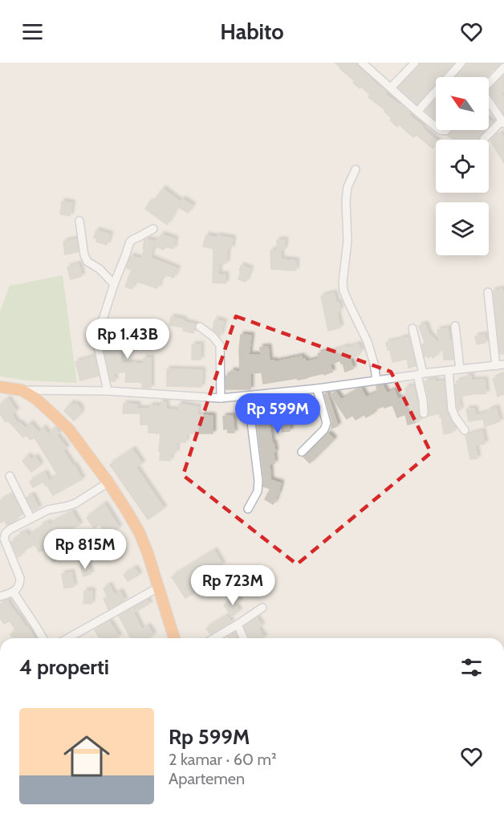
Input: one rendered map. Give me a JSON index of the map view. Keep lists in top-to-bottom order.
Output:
{
  "north": "top left",
  "page": {
    "header": "Habito",
    "price": [
      "Rp 1.43B",
      "Rp 599M",
      "Rp 815M",
      "Rp 723M"
    ],
    "heading": "4 properti",
    "list": [
      {
        "name": "Rp 599M",
        "note": "2 kamar · 60 m² · Apartemen"
      }
    ]
  }
}
